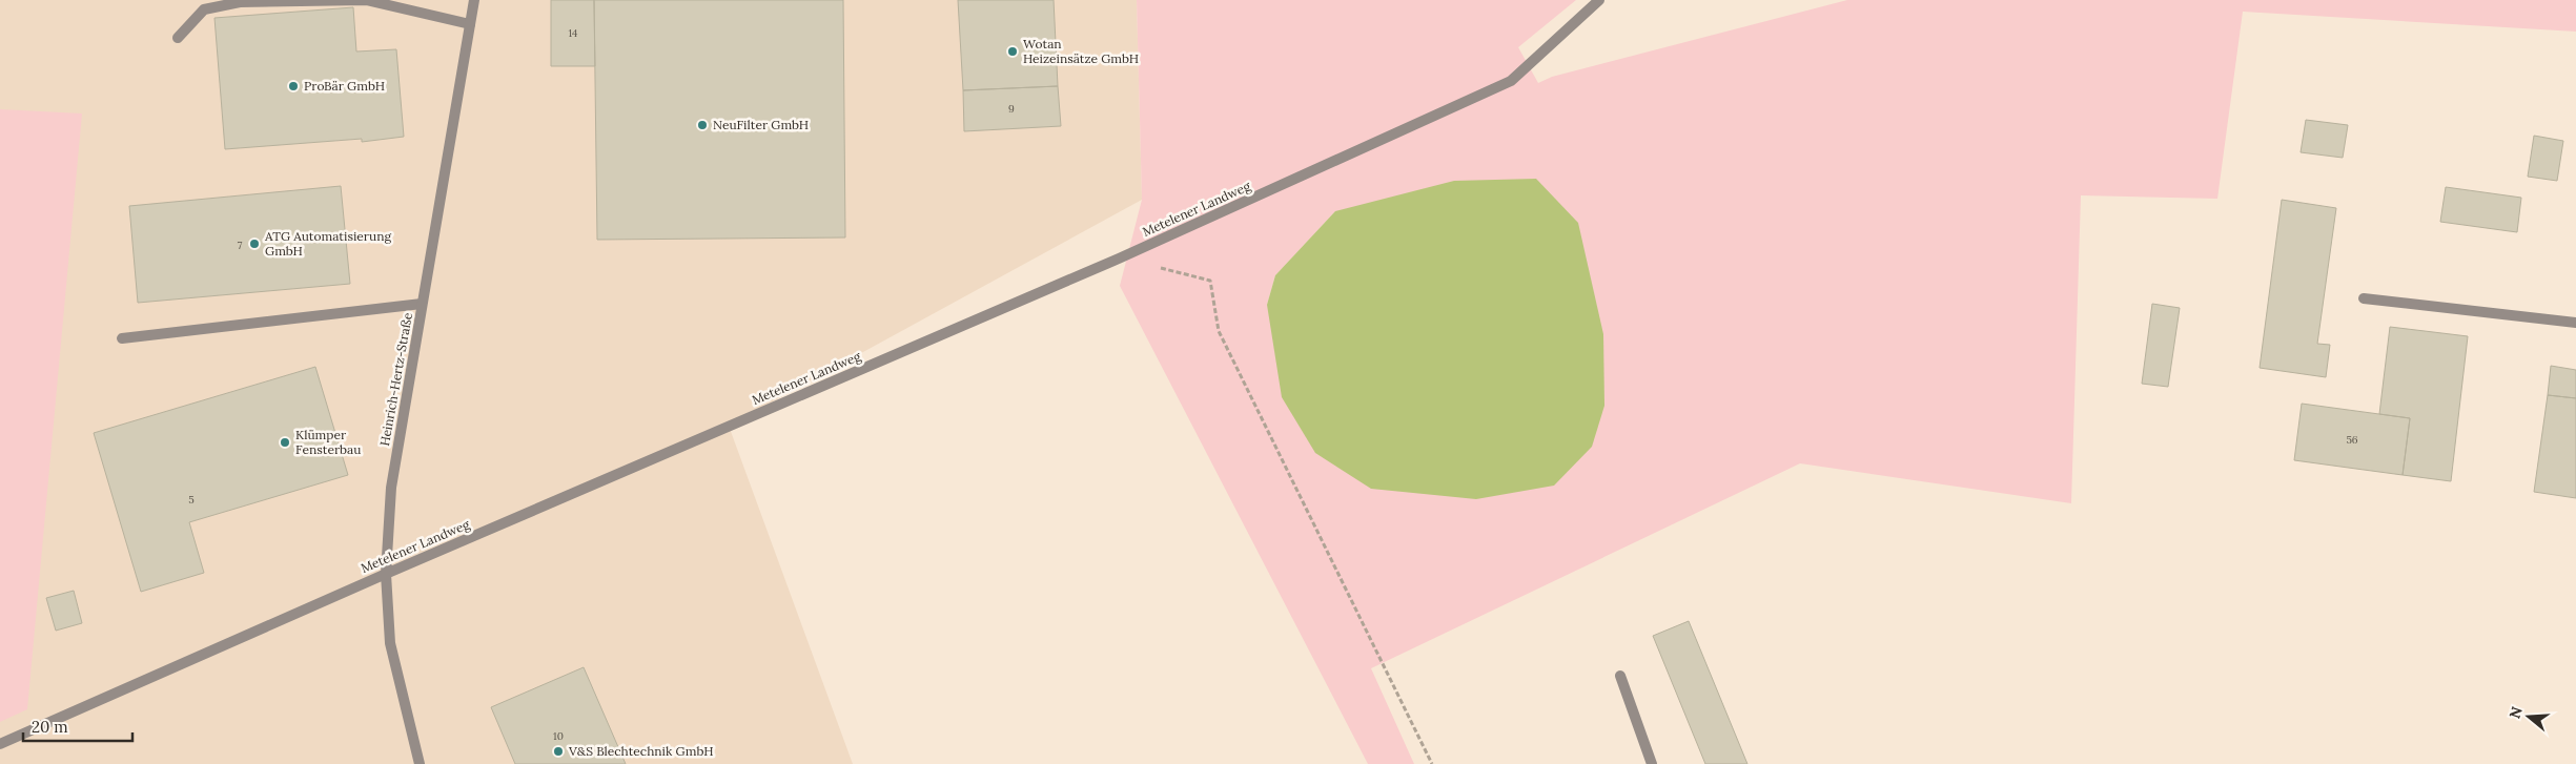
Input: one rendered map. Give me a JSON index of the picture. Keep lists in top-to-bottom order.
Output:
{
  "streets": {
    "street": ["Metelener Landweg", "Heinrich-Hertz-Straße"]
  },
  "crossings": [
    ["Metelener Landweg", "Heinrich-Hertz-Straße"]
  ],
  "places": [
    "Wotan Heizeinsätze GmbH",
    "ProBär GmbH",
    "NeuFilter GmbH",
    "ATG Automatisierung GmbH",
    "Klümper Fensterbau",
    "V&S Blechtechnik GmbH"
  ],
  "house_numbers": [
    "14",
    "9",
    "7",
    "56",
    "5",
    "10"
  ],
  "scale_bar": "20 m",
  "north": "left"
}
